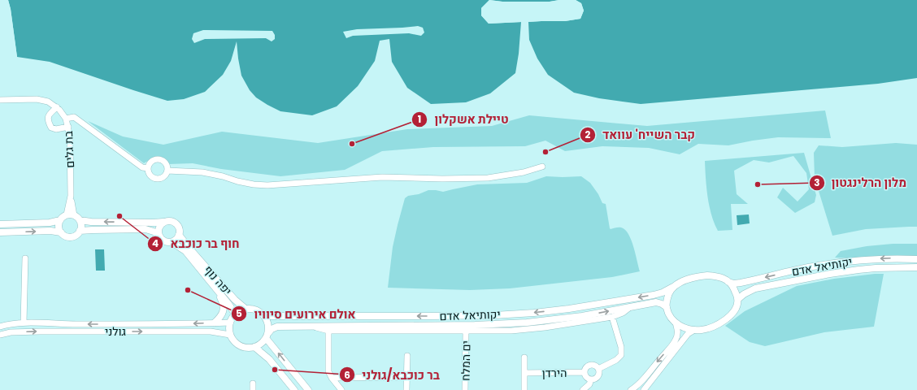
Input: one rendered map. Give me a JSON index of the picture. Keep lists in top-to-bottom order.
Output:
{
  "streets": {
    "main road": ["יקותיאל אדם", "יפה נוף"],
    "street": [
      "בת גלים",
      "גולני",
      "ים המלח",
      "הירדן"
    ]
  },
  "crossings": [
    ["יקותיאל אדם", "יפה נוף"],
    ["יקותיאל אדם", "גולני"],
    ["יפה נוף", "גולני"]
  ],
  "places": [
    "טיילת אשקלון",
    "קבר השייח' עוואד",
    "מלון הרלינגטון",
    "חוף בר כוכבא",
    "אולם אירועים סיוויו",
    "בר כוכבא/גולני"
  ]
}
